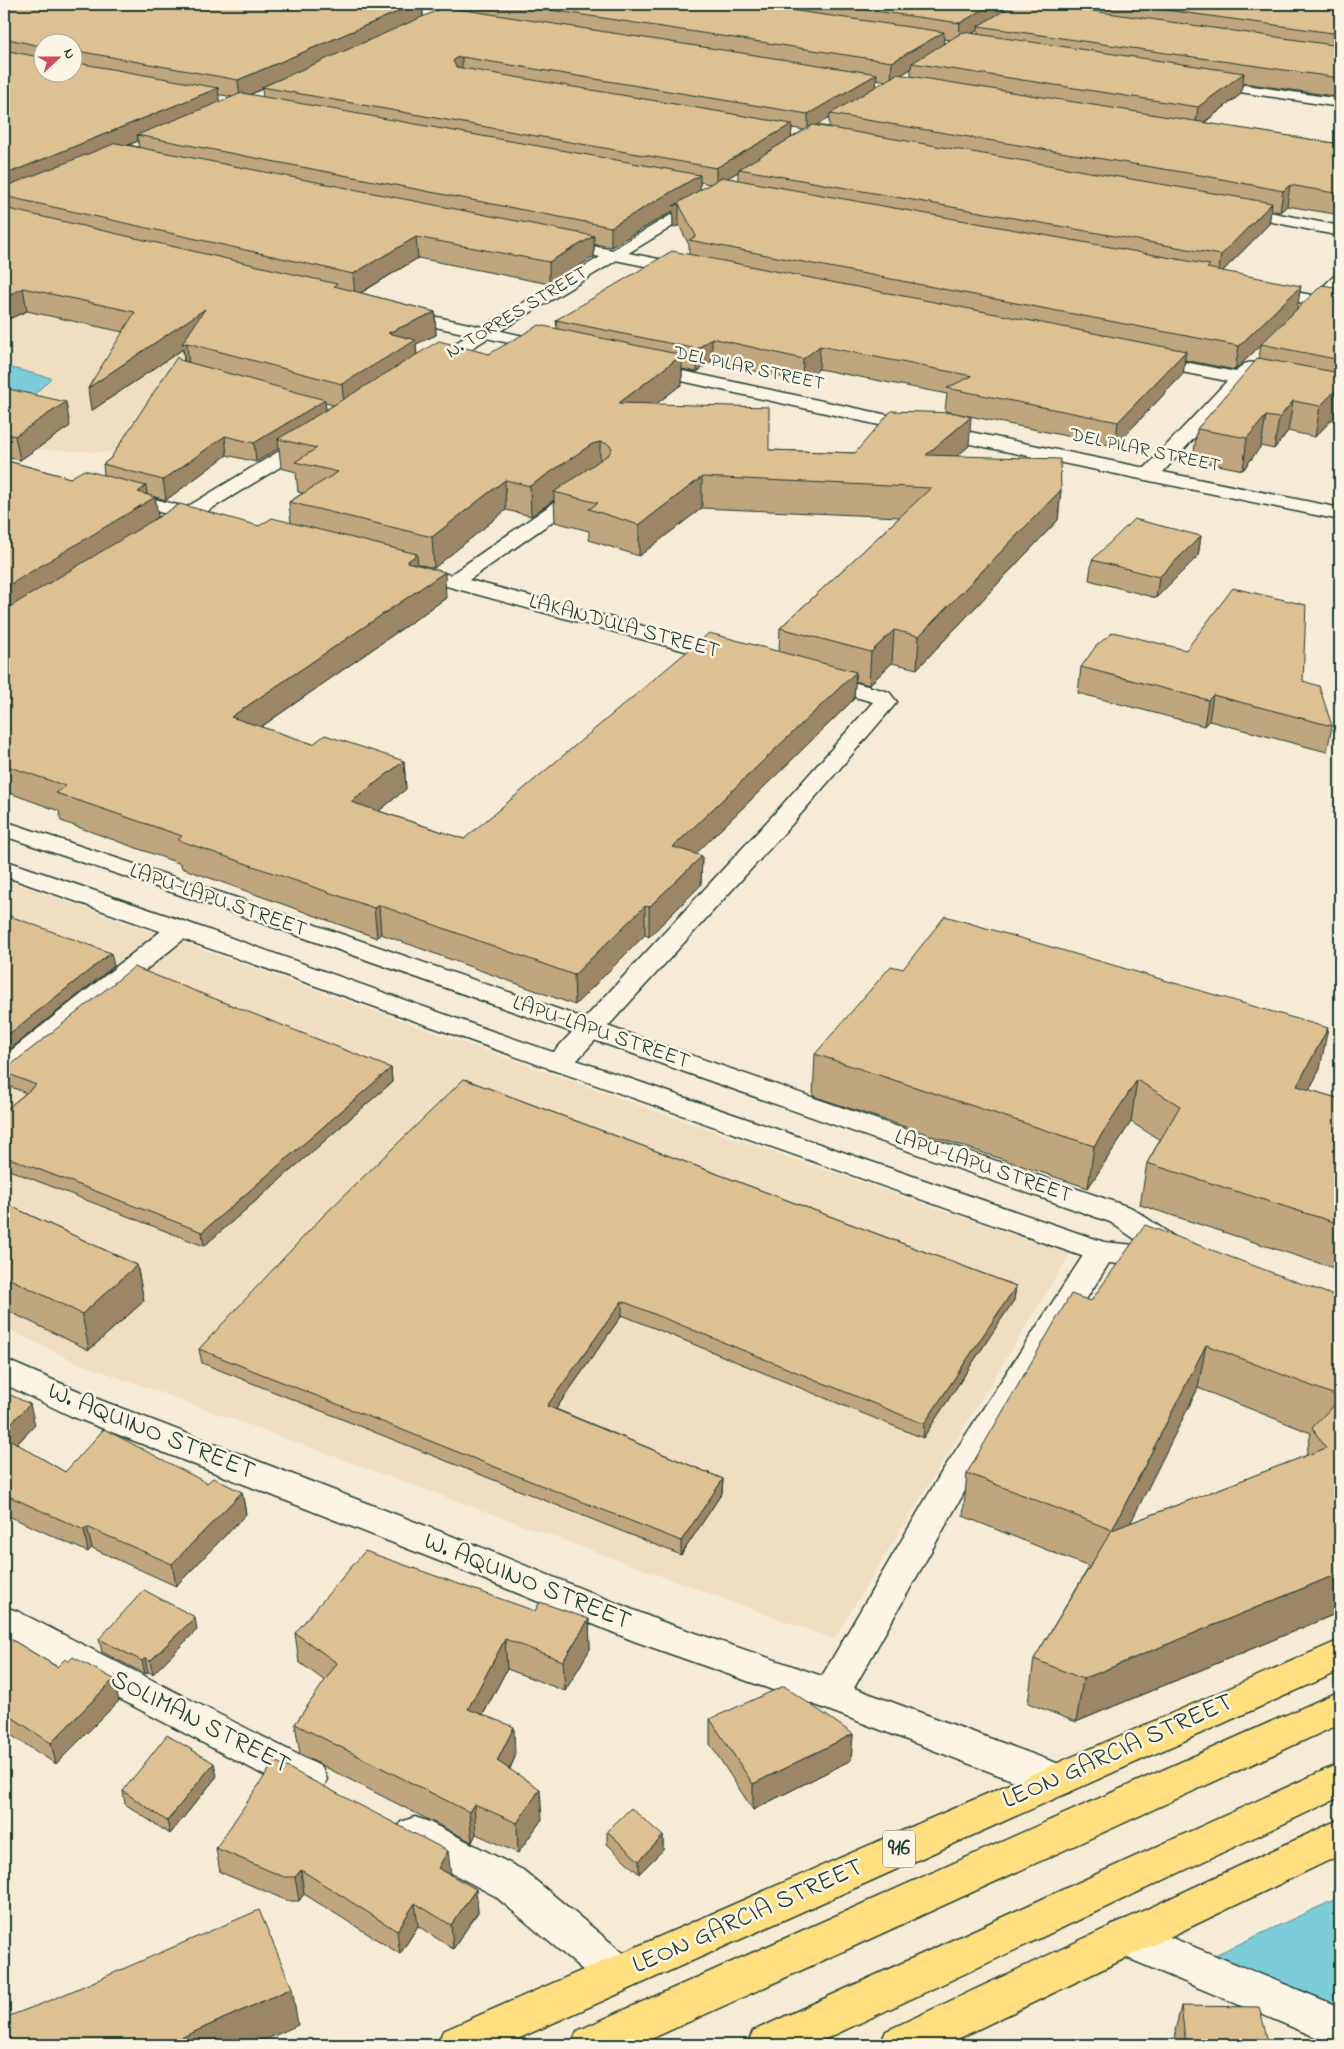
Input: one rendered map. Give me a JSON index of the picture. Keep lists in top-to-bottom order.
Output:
{
  "streets": {
    "main road": ["LEON GARCIA STREET", "916"],
    "street": [
      "N. TORRES STREET",
      "DEL PILAR STREET",
      "LAKANDULA STREET",
      "LAPU-LAPU STREET",
      "W. AQUINO STREET",
      "SOLIMAN STREET"
    ]
  },
  "crossings": [
    ["W. AQUINO STREET", "LEON GARCIA STREET"]
  ],
  "north": "right"
}
